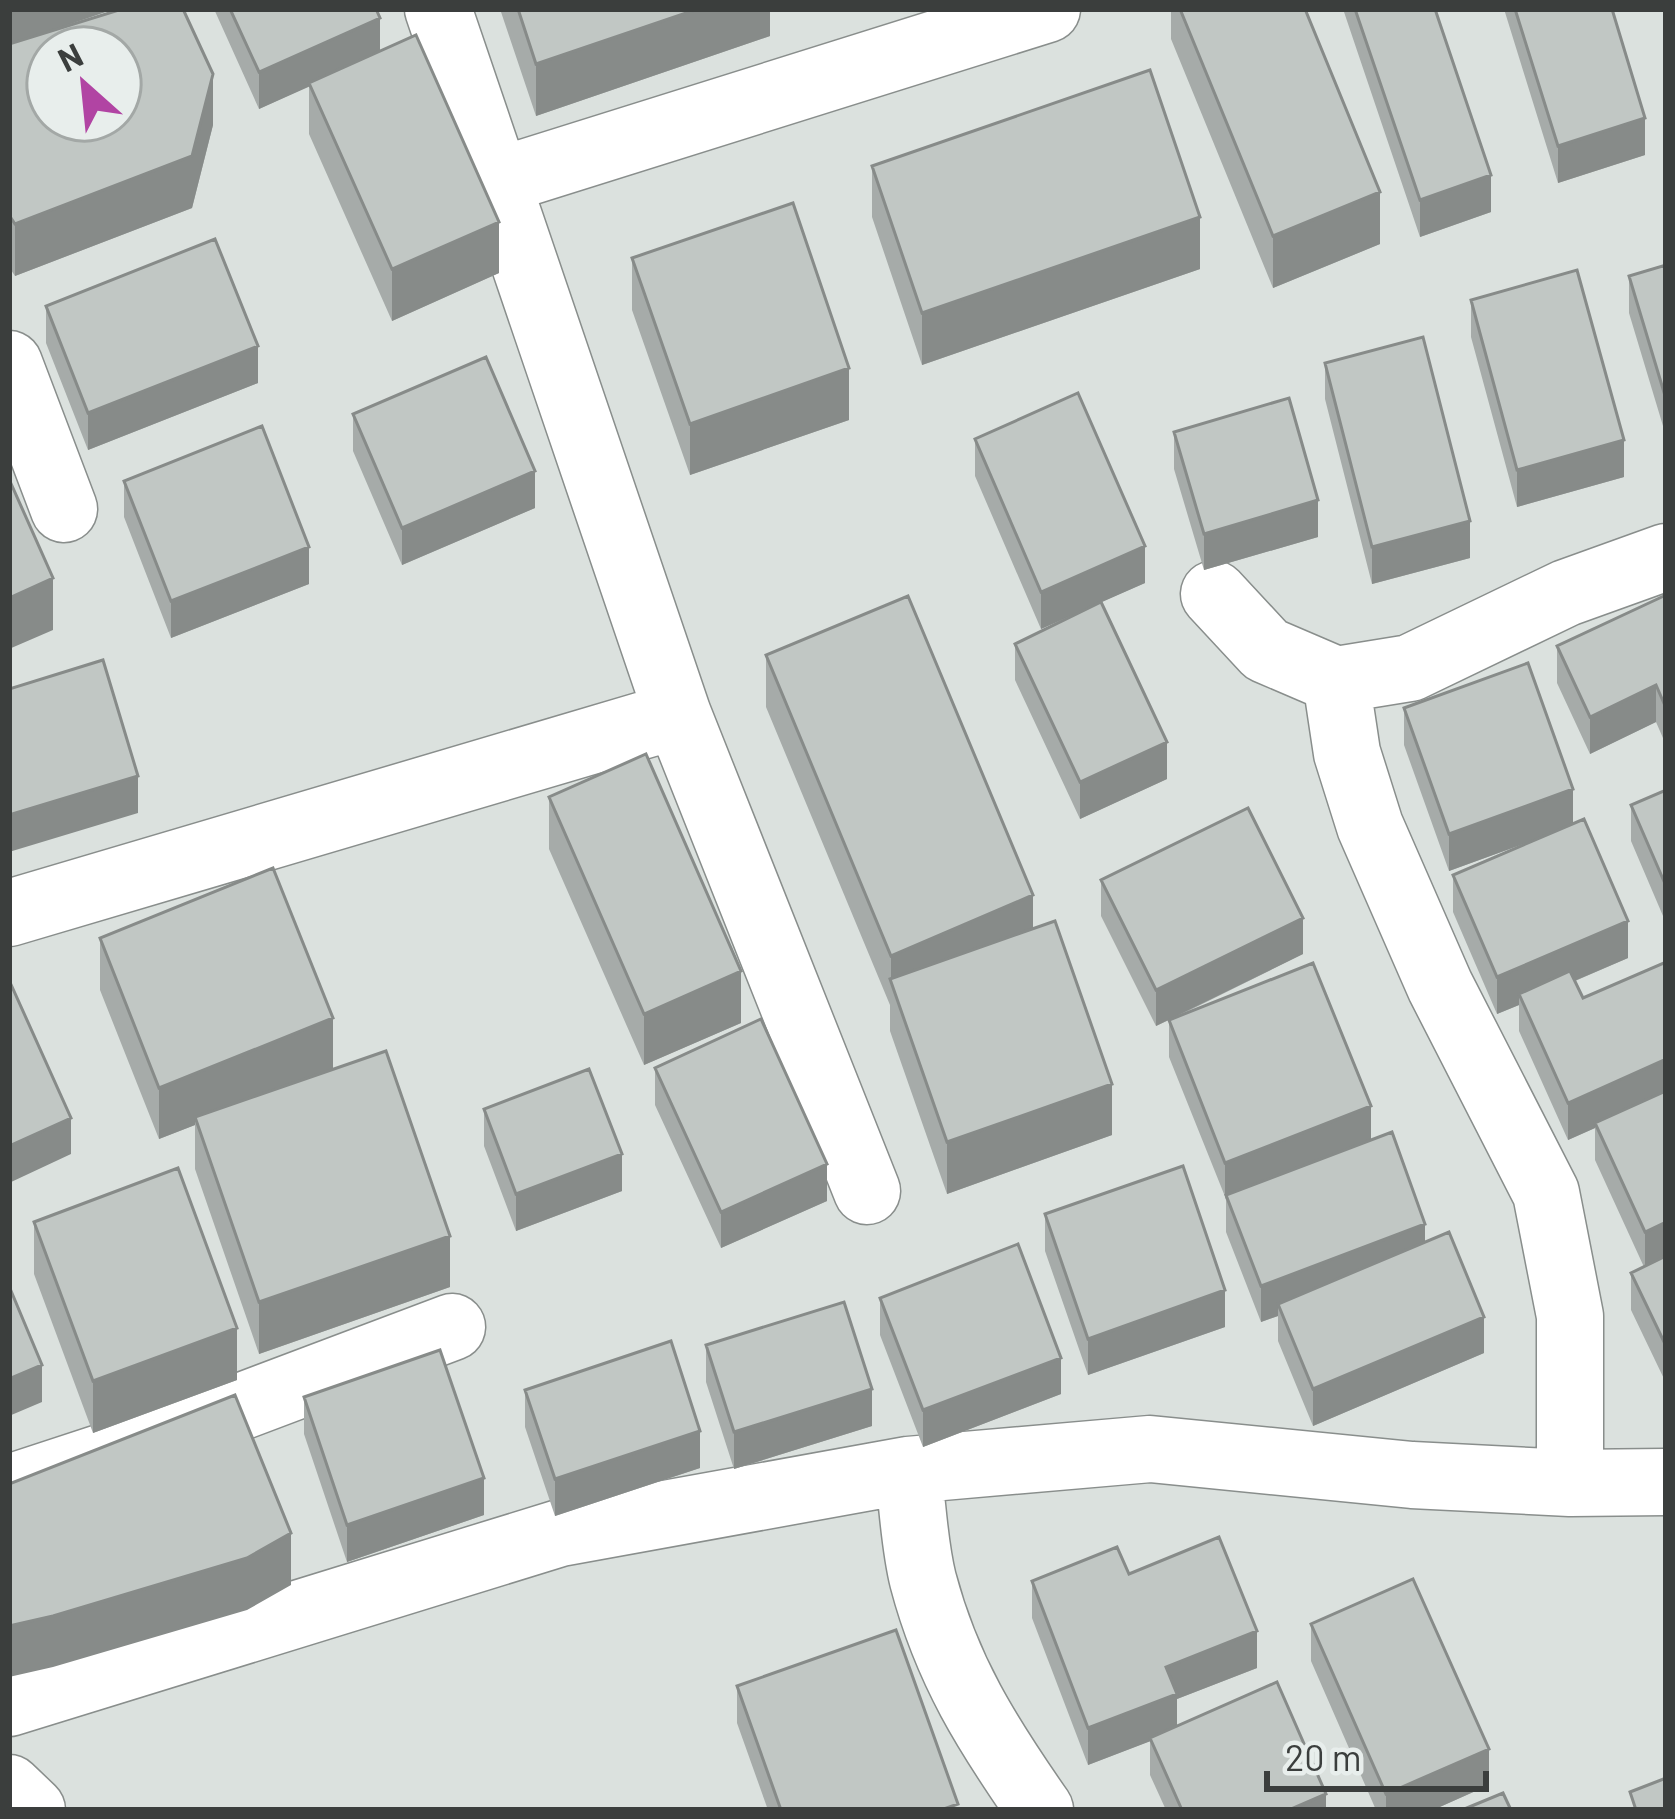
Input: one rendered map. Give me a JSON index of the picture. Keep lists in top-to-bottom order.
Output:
{
  "scale_bar": "20 m",
  "north": "top left"
}
